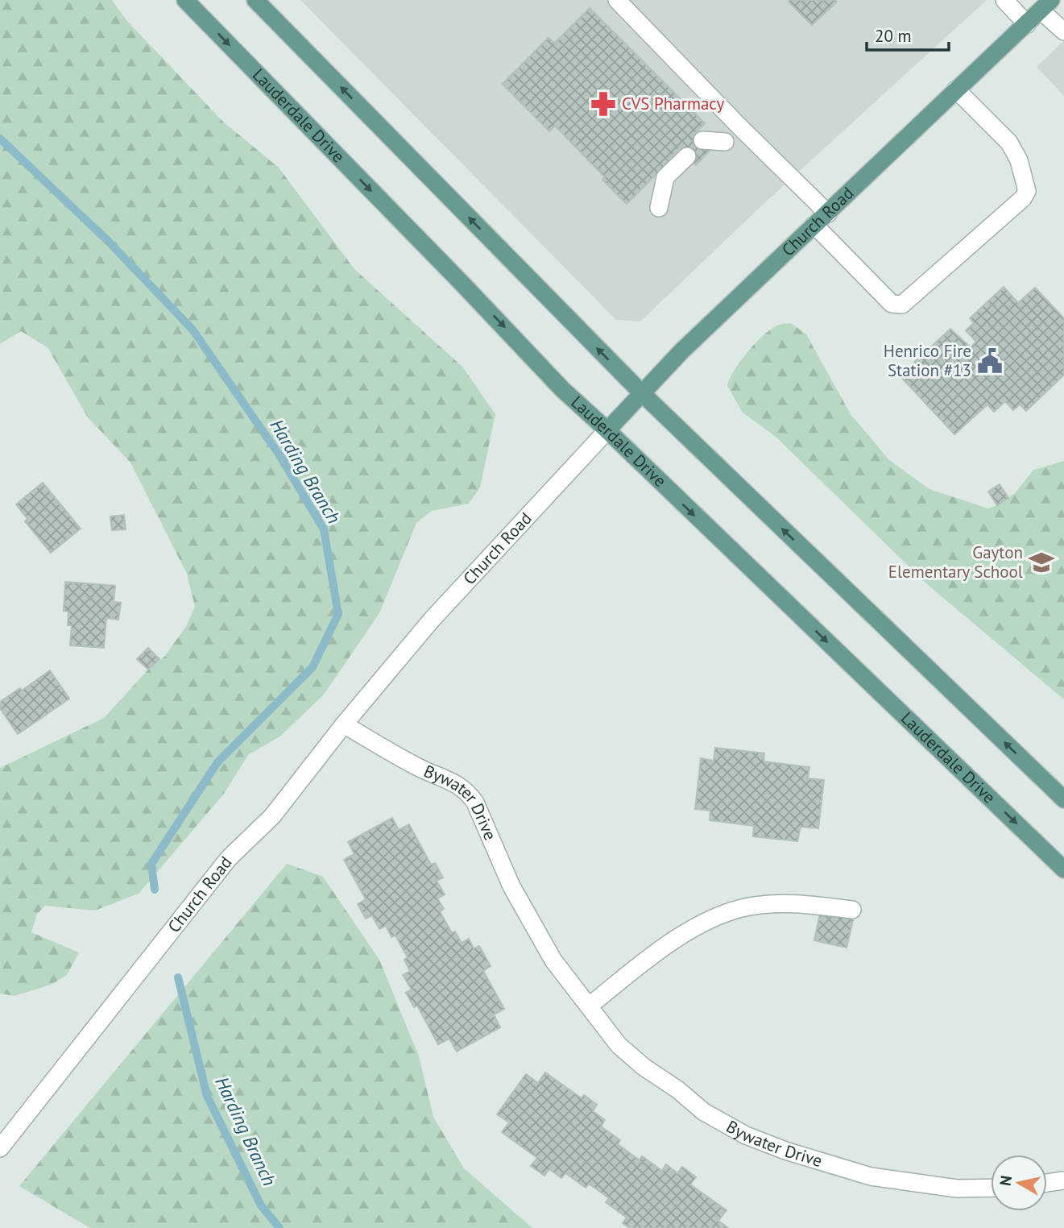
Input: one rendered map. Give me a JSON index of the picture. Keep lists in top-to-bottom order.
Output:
{
  "streets": {
    "main road": ["Lauderdale Drive", "Church Road"],
    "street": ["Bywater Drive"]
  },
  "crossings": [
    ["Lauderdale Drive", "Church Road"],
    ["Church Road", "Bywater Drive"]
  ],
  "water": ["Harding Branch"],
  "places": {
    "pharmacy": ["CVS Pharmacy"],
    "public building": ["Henrico Fire Station #13"],
    "school or university": ["Gayton Elementary School"]
  },
  "scale_bar": "20 m",
  "north": "left"
}
